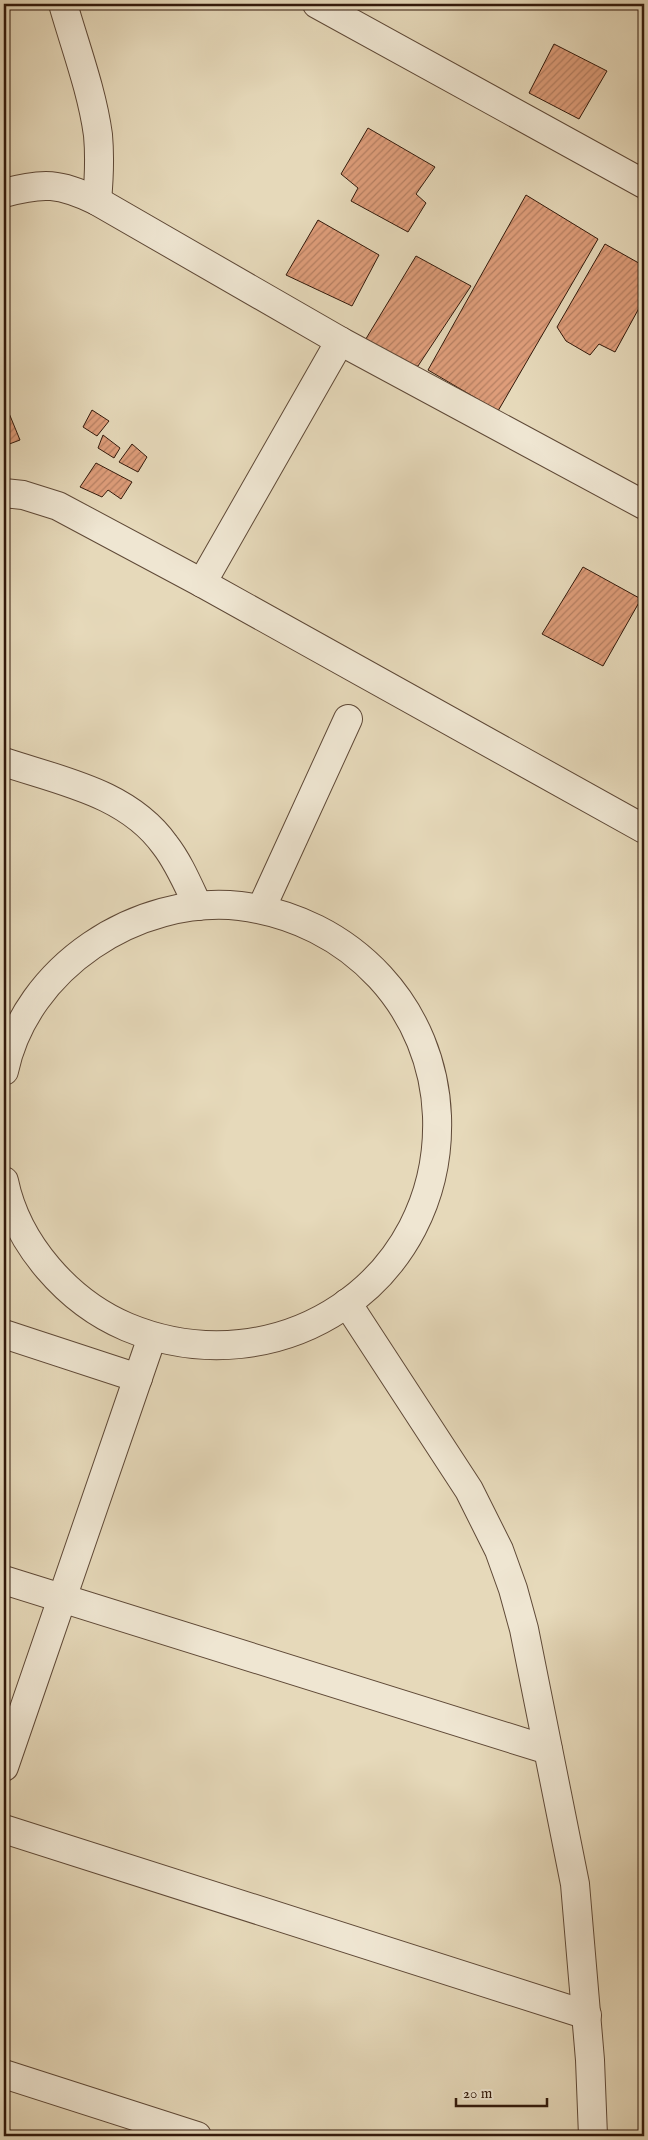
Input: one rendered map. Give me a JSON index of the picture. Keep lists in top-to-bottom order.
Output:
{
  "scale_bar": "20 m"
}
